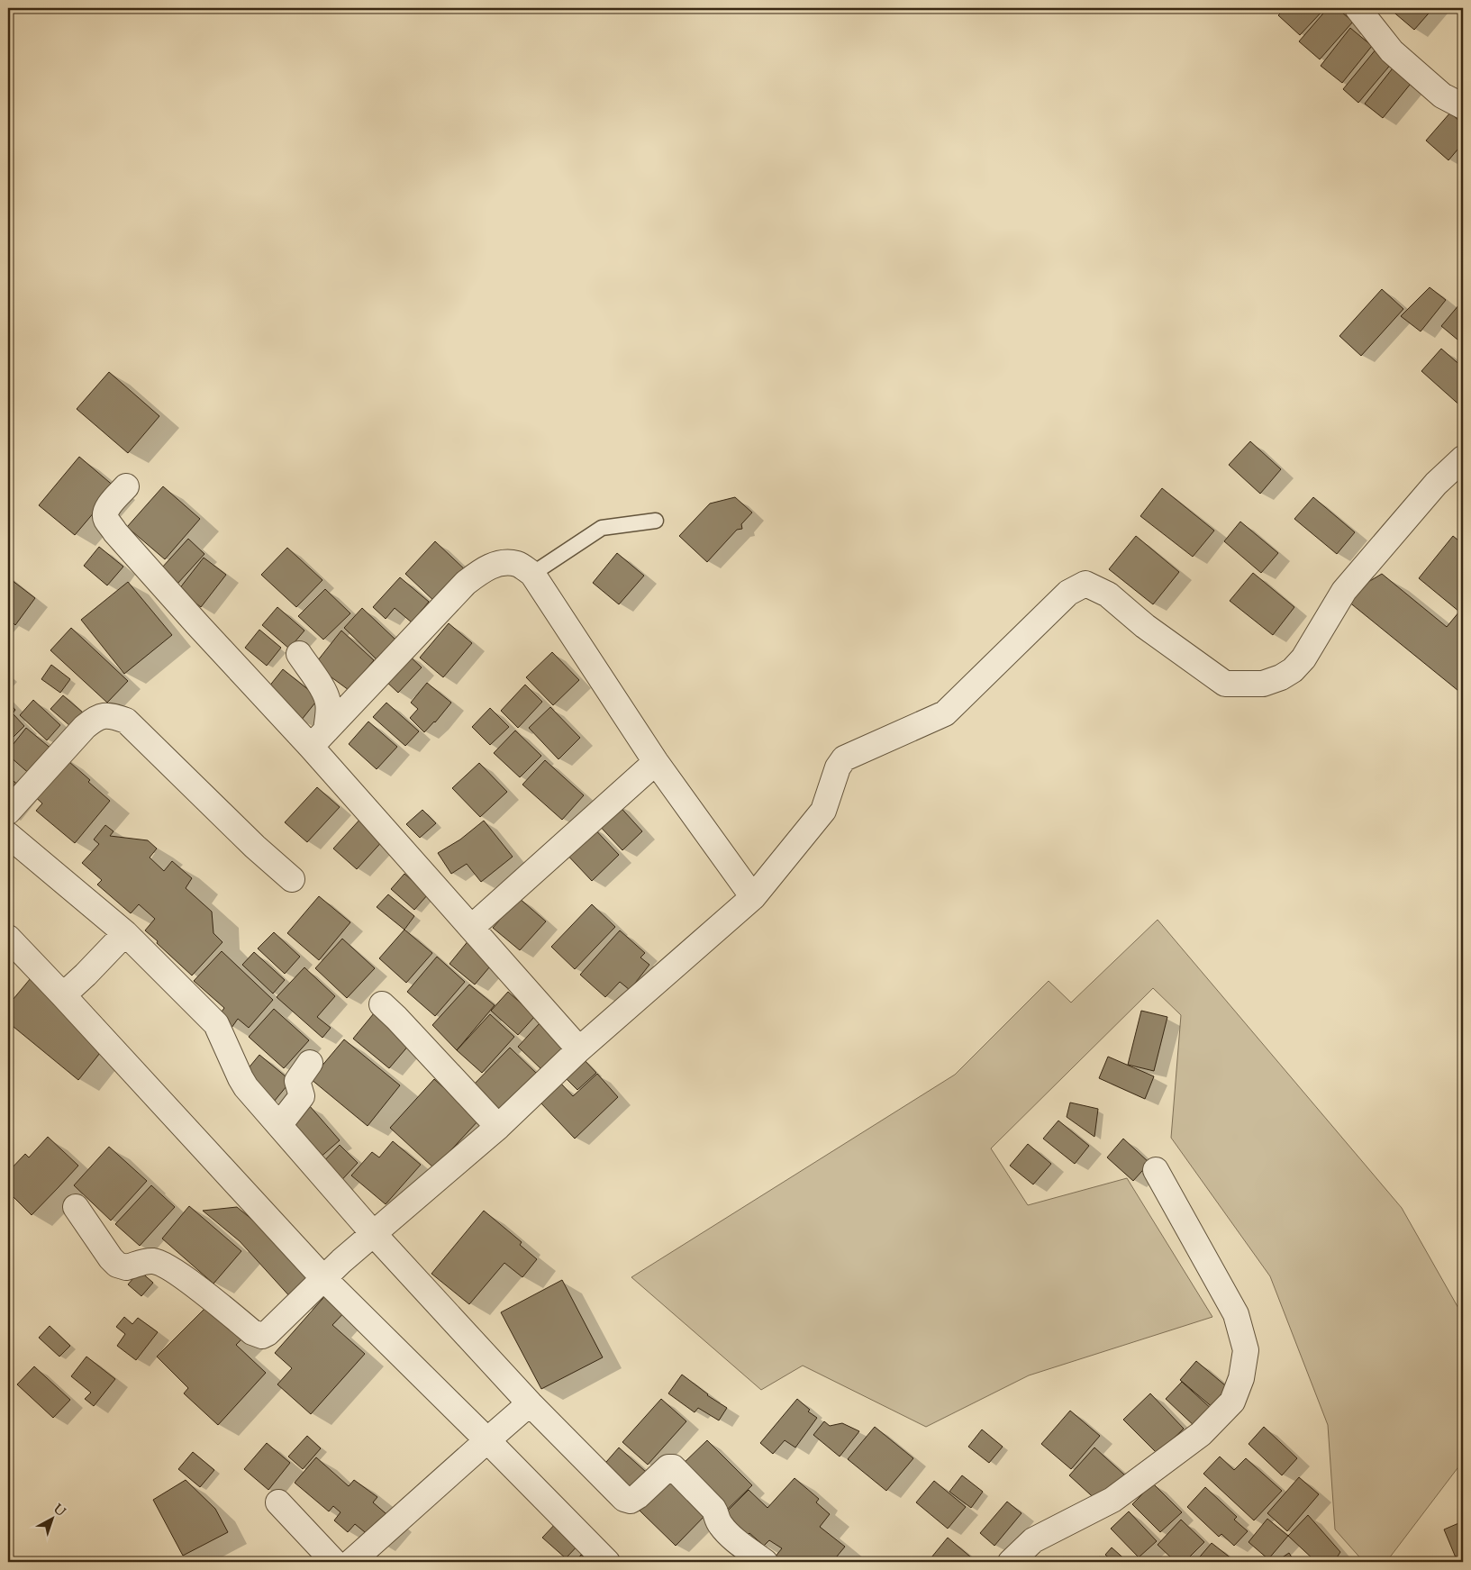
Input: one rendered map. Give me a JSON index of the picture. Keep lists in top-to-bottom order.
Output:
{
  "north": "top right"
}
